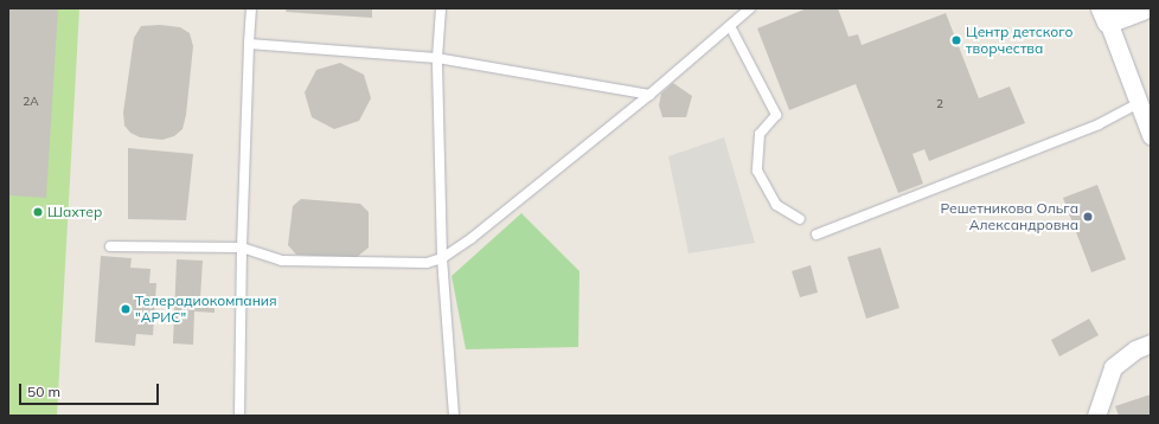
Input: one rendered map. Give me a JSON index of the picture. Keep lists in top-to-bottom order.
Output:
{
  "places": [
    "Центр детского творчества",
    "Шахтер",
    "Решетникова Ольга Александровна",
    "Телерадиокомпания \"АРИС\""
  ],
  "house_numbers": ["2А", "2"],
  "scale_bar": "50 m"
}
